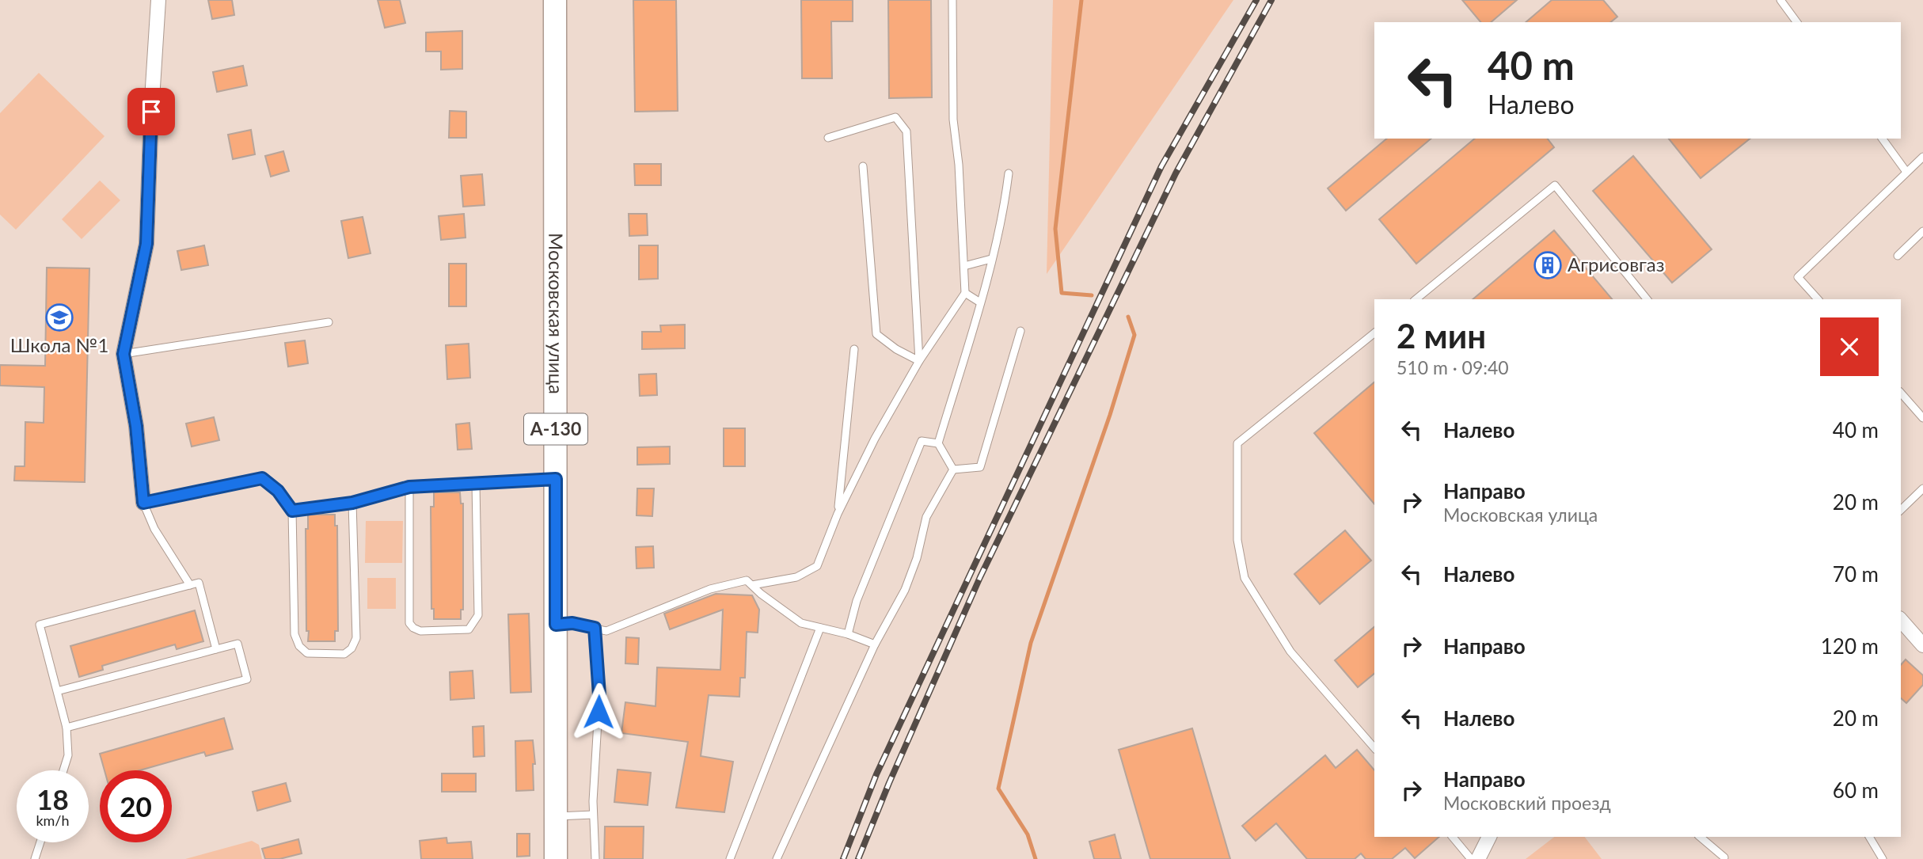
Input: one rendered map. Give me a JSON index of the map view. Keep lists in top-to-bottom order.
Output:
{
  "streets": {
    "main road": ["Московская улица", "А-130"]
  },
  "places": {
    "building": ["Агрисовгаз"],
    "school or university": ["Школа №1"]
  },
  "page": {
    "turn": ["40 m", "Налево"],
    "heading": ["2 мин", "510 m · 09:40"],
    "list": [
      {
        "name": "Налево",
        "value": "40 m"
      },
      {
        "name": "Направо",
        "note": "Московская улица",
        "value": "20 m"
      },
      {
        "name": "Налево",
        "value": "70 m"
      },
      {
        "name": "Направо",
        "value": "120 m"
      },
      {
        "name": "Налево",
        "value": "20 m"
      },
      {
        "name": "Направо",
        "note": "Московский проезд",
        "value": "60 m"
      }
    ],
    "speed": "18 km/h",
    "limit": "20"
  }
}
